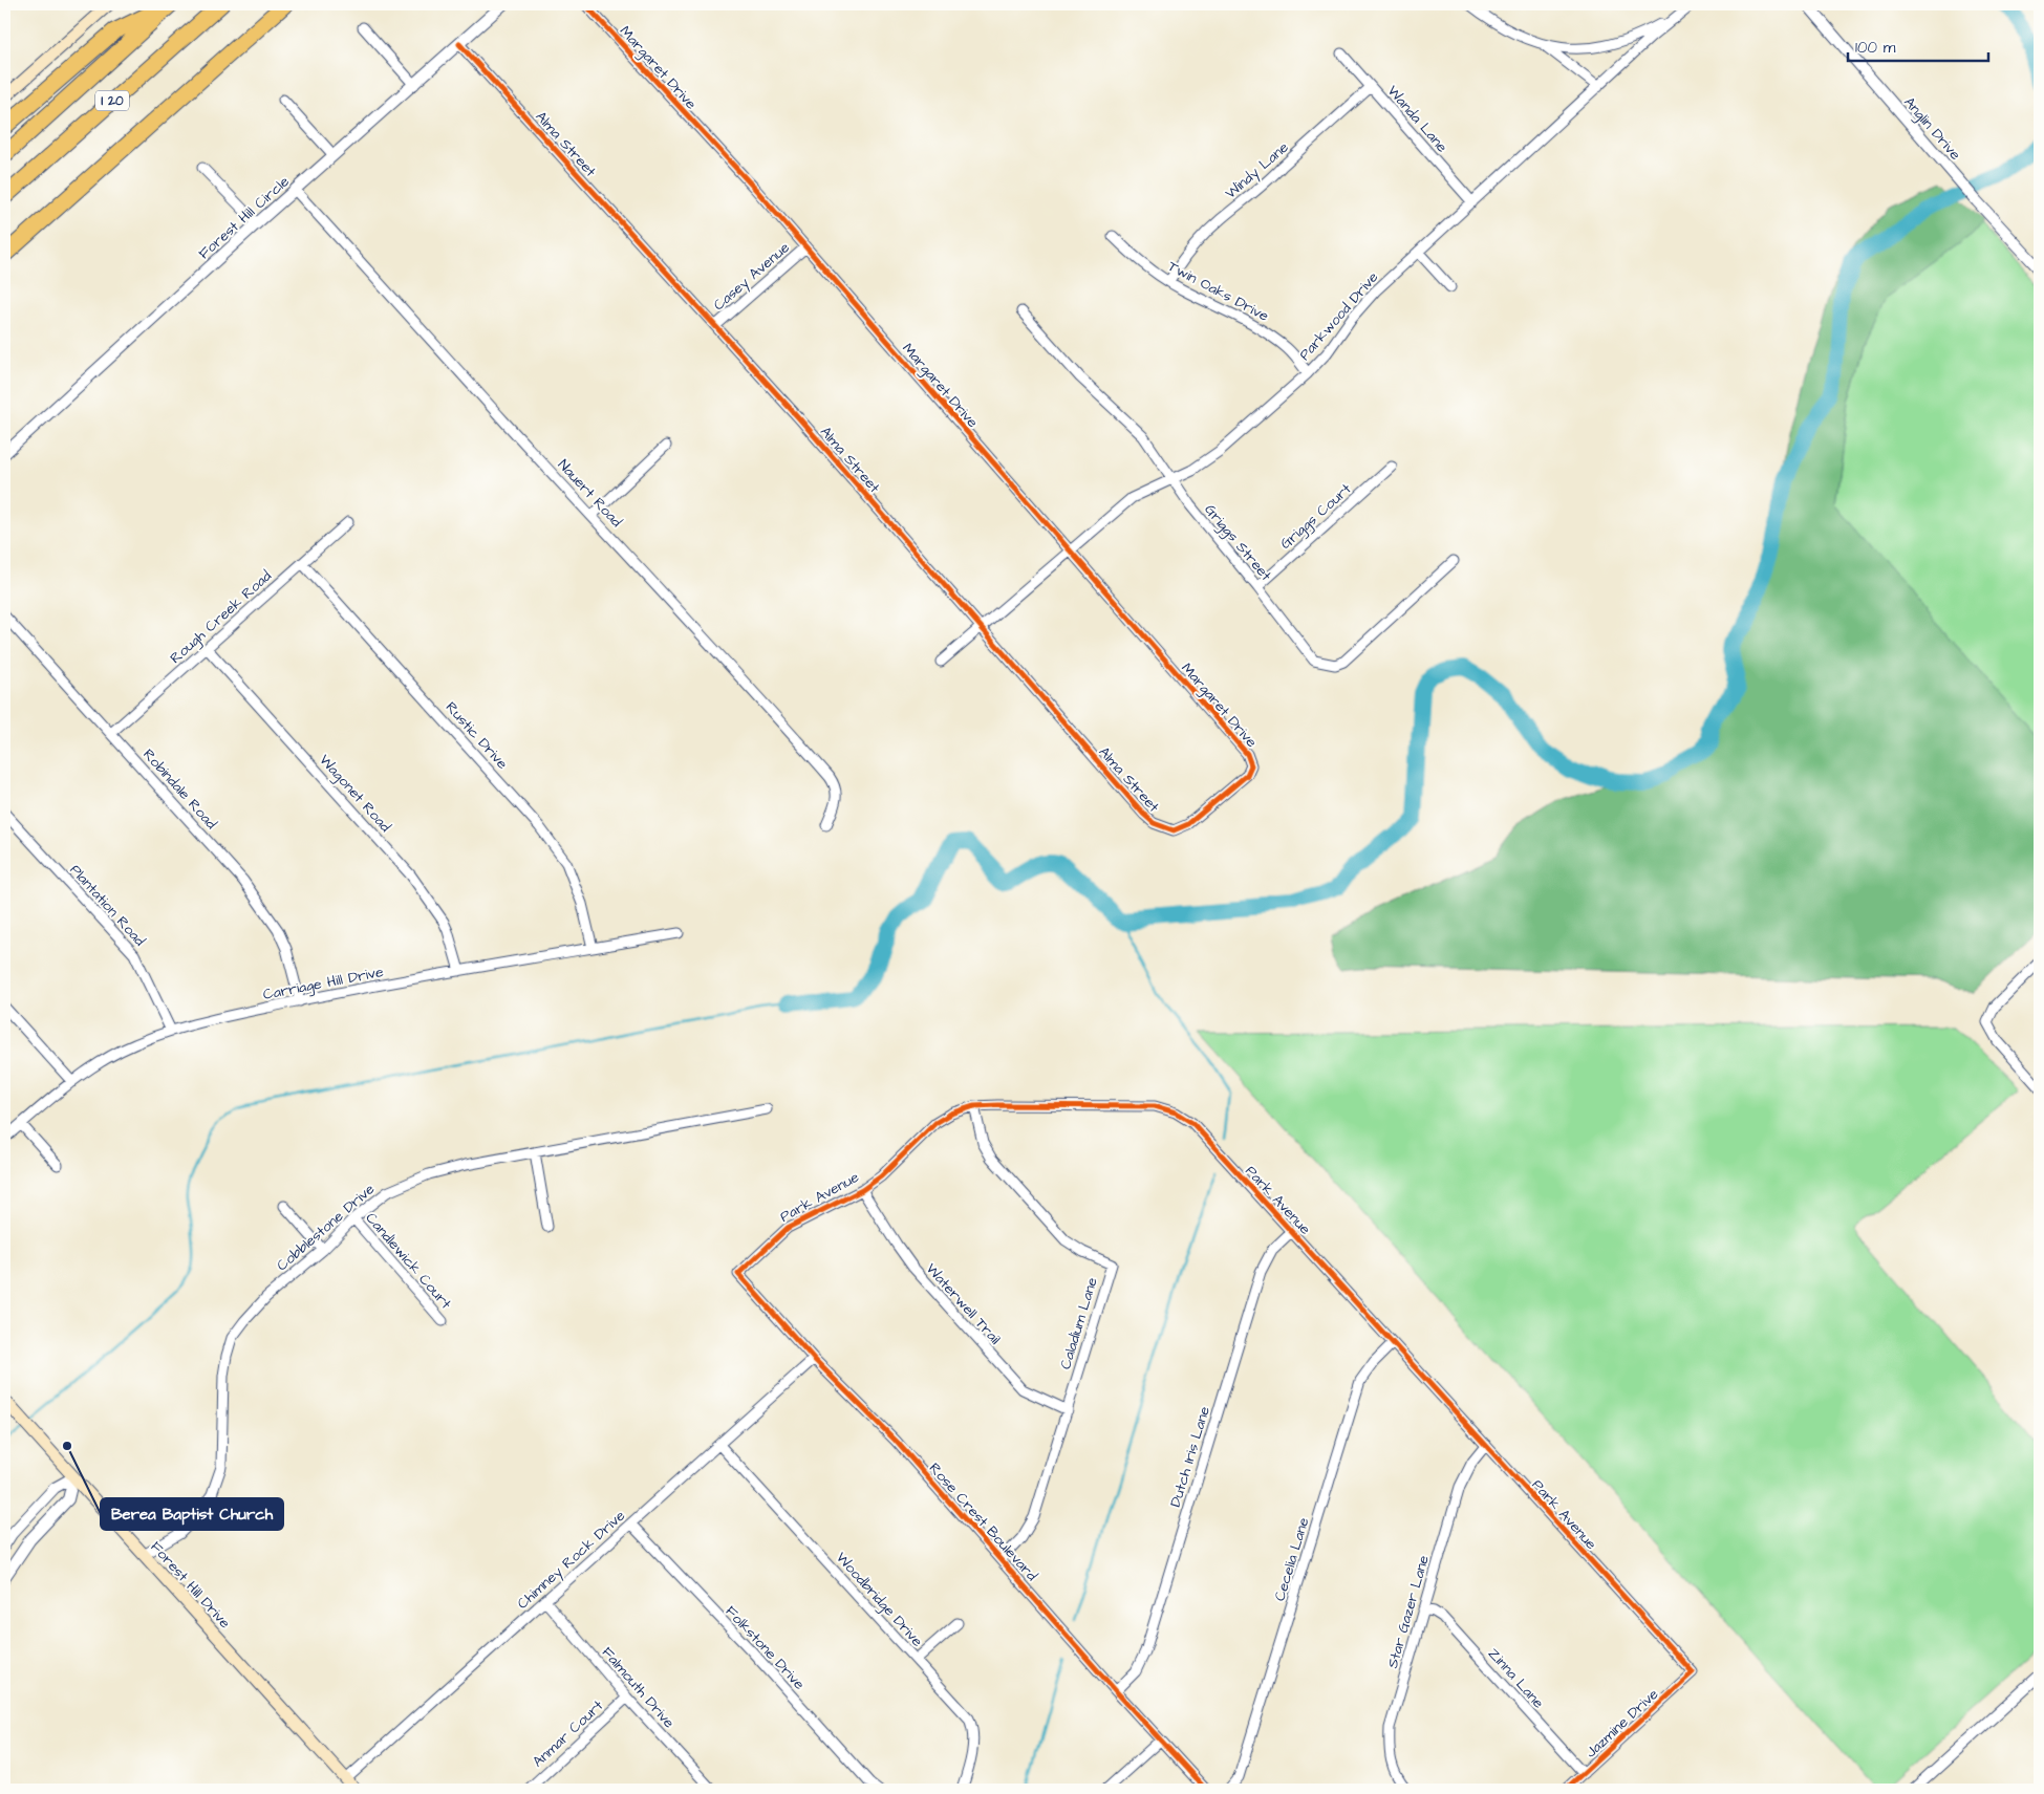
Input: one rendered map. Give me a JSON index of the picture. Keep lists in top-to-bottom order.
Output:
{
  "streets": {
    "highway": ["I 20"],
    "main road": ["Forest Hill Drive"],
    "street": [
      "Margaret Drive",
      "Wanda Lane",
      "Anglin Drive",
      "Alma Street",
      "Windy Lane",
      "Forest Hill Circle",
      "Casey Avenue",
      "Twin Oaks Drive",
      "Parkwood Drive",
      "Nauert Road",
      "Griggs Court",
      "Griggs Street",
      "Rough Creek Road",
      "Rustic Drive",
      "Robindale Road",
      "Wagonet Road",
      "Plantation Road",
      "Carriage Hill Drive",
      "Park Avenue",
      "Cobblestone Drive",
      "Candlewick Court",
      "Waterwell Trail",
      "Caladium Lane",
      "Dutch Iris Lane",
      "Rose Crest Boulevard",
      "Chimney Rock Drive",
      "Cecelia Lane",
      "Woodbridge Drive",
      "Star Gazer Lane",
      "Folkstone Drive",
      "Zinna Lane",
      "Falmouth Drive",
      "Jazmine Drive",
      "Anmar Court"
    ]
  },
  "crossings": [
    ["Margaret Drive", "Alma Street"],
    ["Margaret Drive", "Casey Avenue"],
    ["Margaret Drive", "Parkwood Drive"],
    ["Wanda Lane", "Windy Lane"],
    ["Wanda Lane", "Parkwood Drive"],
    ["Alma Street", "Forest Hill Circle"],
    ["Alma Street", "Casey Avenue"],
    ["Alma Street", "Parkwood Drive"],
    ["Windy Lane", "Twin Oaks Drive"],
    ["Forest Hill Circle", "Nauert Road"],
    ["Twin Oaks Drive", "Parkwood Drive"],
    ["Parkwood Drive", "Griggs Street"],
    ["Griggs Court", "Griggs Street"],
    ["Rough Creek Road", "Rustic Drive"],
    ["Rough Creek Road", "Robindale Road"],
    ["Rough Creek Road", "Wagonet Road"],
    ["Rustic Drive", "Carriage Hill Drive"],
    ["Robindale Road", "Carriage Hill Drive"],
    ["Wagonet Road", "Carriage Hill Drive"],
    ["Plantation Road", "Carriage Hill Drive"],
    ["Park Avenue", "Waterwell Trail"],
    ["Park Avenue", "Caladium Lane"],
    ["Park Avenue", "Dutch Iris Lane"],
    ["Park Avenue", "Rose Crest Boulevard"],
    ["Park Avenue", "Cecelia Lane"],
    ["Park Avenue", "Star Gazer Lane"],
    ["Park Avenue", "Jazmine Drive"],
    ["Cobblestone Drive", "Candlewick Court"],
    ["Cobblestone Drive", "Forest Hill Drive"],
    ["Waterwell Trail", "Caladium Lane"],
    ["Caladium Lane", "Rose Crest Boulevard"],
    ["Dutch Iris Lane", "Rose Crest Boulevard"],
    ["Rose Crest Boulevard", "Chimney Rock Drive"],
    ["Chimney Rock Drive", "Forest Hill Drive"],
    ["Chimney Rock Drive", "Woodbridge Drive"],
    ["Chimney Rock Drive", "Folkstone Drive"],
    ["Chimney Rock Drive", "Falmouth Drive"],
    ["Star Gazer Lane", "Zinna Lane"],
    ["Zinna Lane", "Jazmine Drive"],
    ["Falmouth Drive", "Anmar Court"]
  ],
  "places": ["Berea Baptist Church"],
  "scale_bar": "100 m"
}
